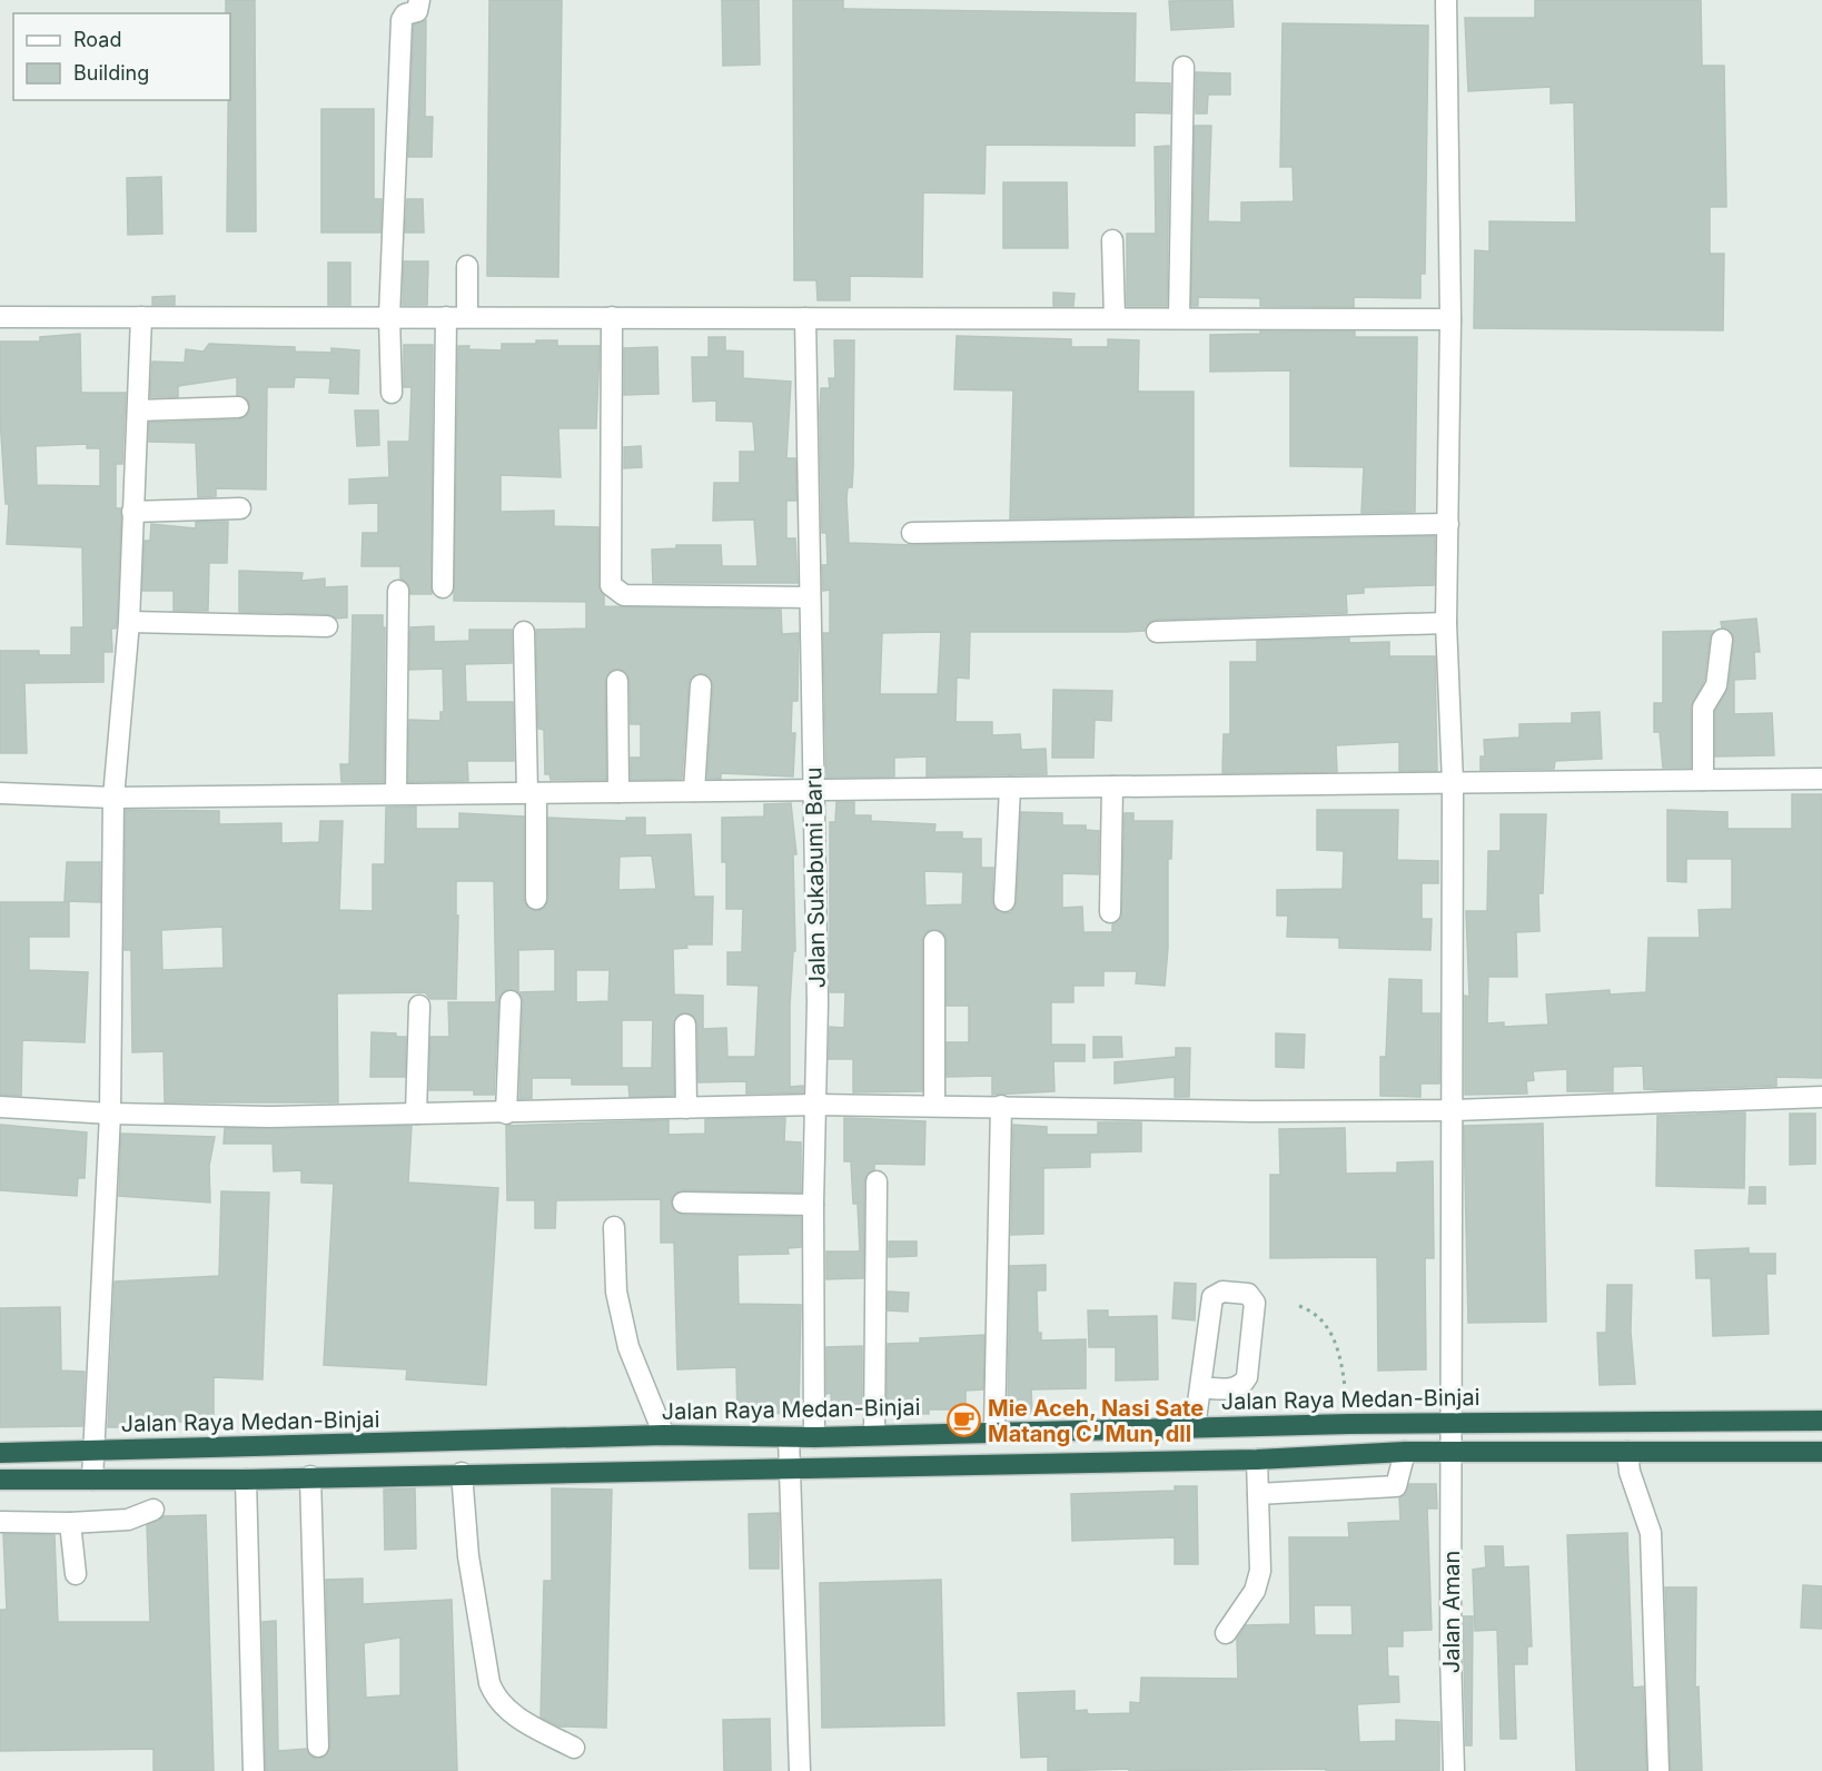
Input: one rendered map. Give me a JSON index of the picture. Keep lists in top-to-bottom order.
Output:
{
  "streets": {
    "highway": ["Jalan Raya Medan-Binjai"],
    "street": ["Jalan Sukabumi Baru", "Jalan Aman"]
  },
  "crossings": [
    ["Jalan Sukabumi Baru", "Jalan Raya Medan-Binjai"],
    ["Jalan Raya Medan-Binjai", "Jalan Aman"]
  ],
  "places": {
    "cafe": ["Mie Aceh, Nasi Sate Matang C' Mun, dll"]
  },
  "legend": ["Road", "Building"]
}
